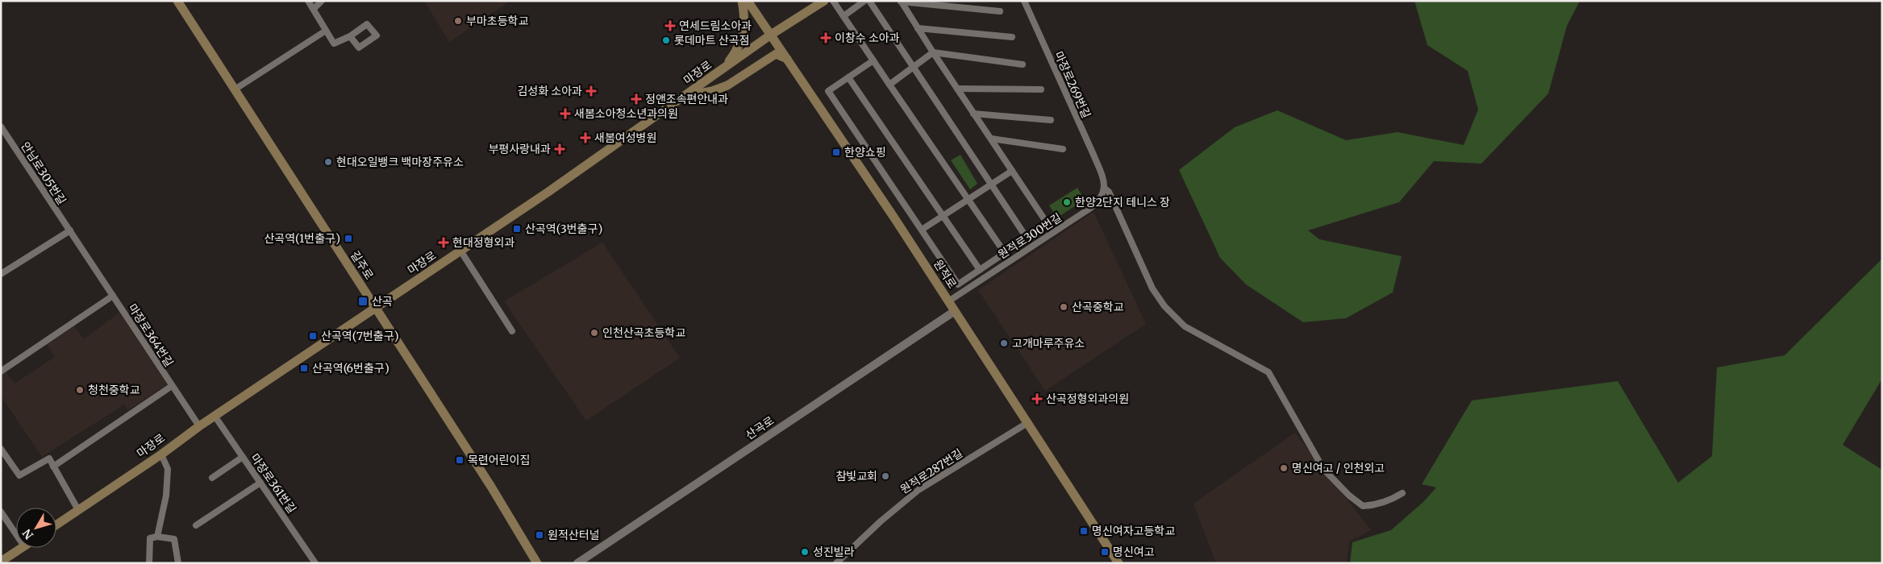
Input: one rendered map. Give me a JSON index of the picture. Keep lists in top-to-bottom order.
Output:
{
  "streets": {
    "main road": ["마장로", "길주로", "원적로"],
    "street": [
      "마장로269번길",
      "안남로305번길",
      "원적로300번길",
      "마장로364번길",
      "산곡로",
      "원적로287번길",
      "마장로361번길"
    ]
  },
  "crossings": [
    ["마장로", "길주로"],
    ["마장로", "원적로"],
    ["마장로", "마장로364번길"],
    ["마장로", "마장로361번길"],
    ["마장로269번길", "원적로300번길"],
    ["안남로305번길", "마장로364번길"],
    ["원적로300번길", "원적로"],
    ["원적로", "산곡로"],
    ["원적로", "원적로287번길"]
  ],
  "places": {
    "other": [
      "부마초등학교",
      "롯데마트 산곡점",
      "현대오일뱅크 백마장주유소",
      "한양2단지 테니스 장",
      "산곡중학교",
      "인천산곡초등학교",
      "고개마루주유소",
      "청천중학교",
      "명신여고 / 인천외고",
      "참빛교회",
      "성진빌라"
    ],
    "health": [
      "연세드림소아과",
      "이창수 소아과",
      "김성화 소아과",
      "정앤조속편안내과",
      "새봄소아청소년과의원",
      "새봄여성병원",
      "부평사랑내과",
      "현대정형외과",
      "산곡정형외과의원"
    ],
    "transit": [
      "한양쇼핑",
      "산곡역(3번출구)",
      "산곡역(1번출구)",
      "산곡",
      "산곡역(7번출구)",
      "산곡역(6번출구)",
      "목련어린이집",
      "명신여자고등학교",
      "원적산터널",
      "명신여고"
    ]
  },
  "north": "bottom left"
}
